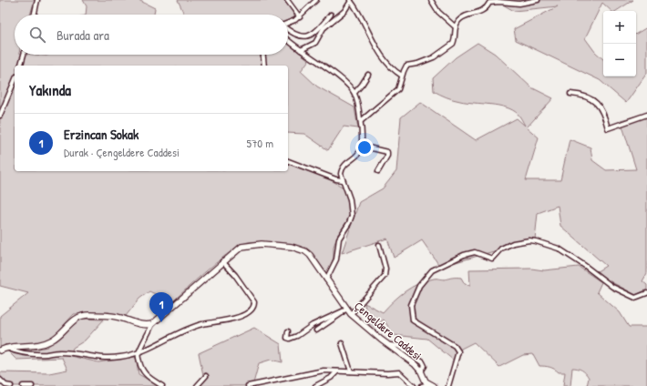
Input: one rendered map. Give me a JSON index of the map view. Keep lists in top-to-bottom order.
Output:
{
  "streets": {
    "main road": ["Çengeldere Caddesi"]
  },
  "page": {
    "map_buttons": ["+", "−"],
    "search": "Burada ara",
    "heading": "Yakında",
    "list": [
      {
        "mark": "1",
        "name": "Erzincan Sokak",
        "note": "Durak · Çengeldere Caddesi",
        "value": "570 m"
      }
    ],
    "pins": "1"
  }
}
